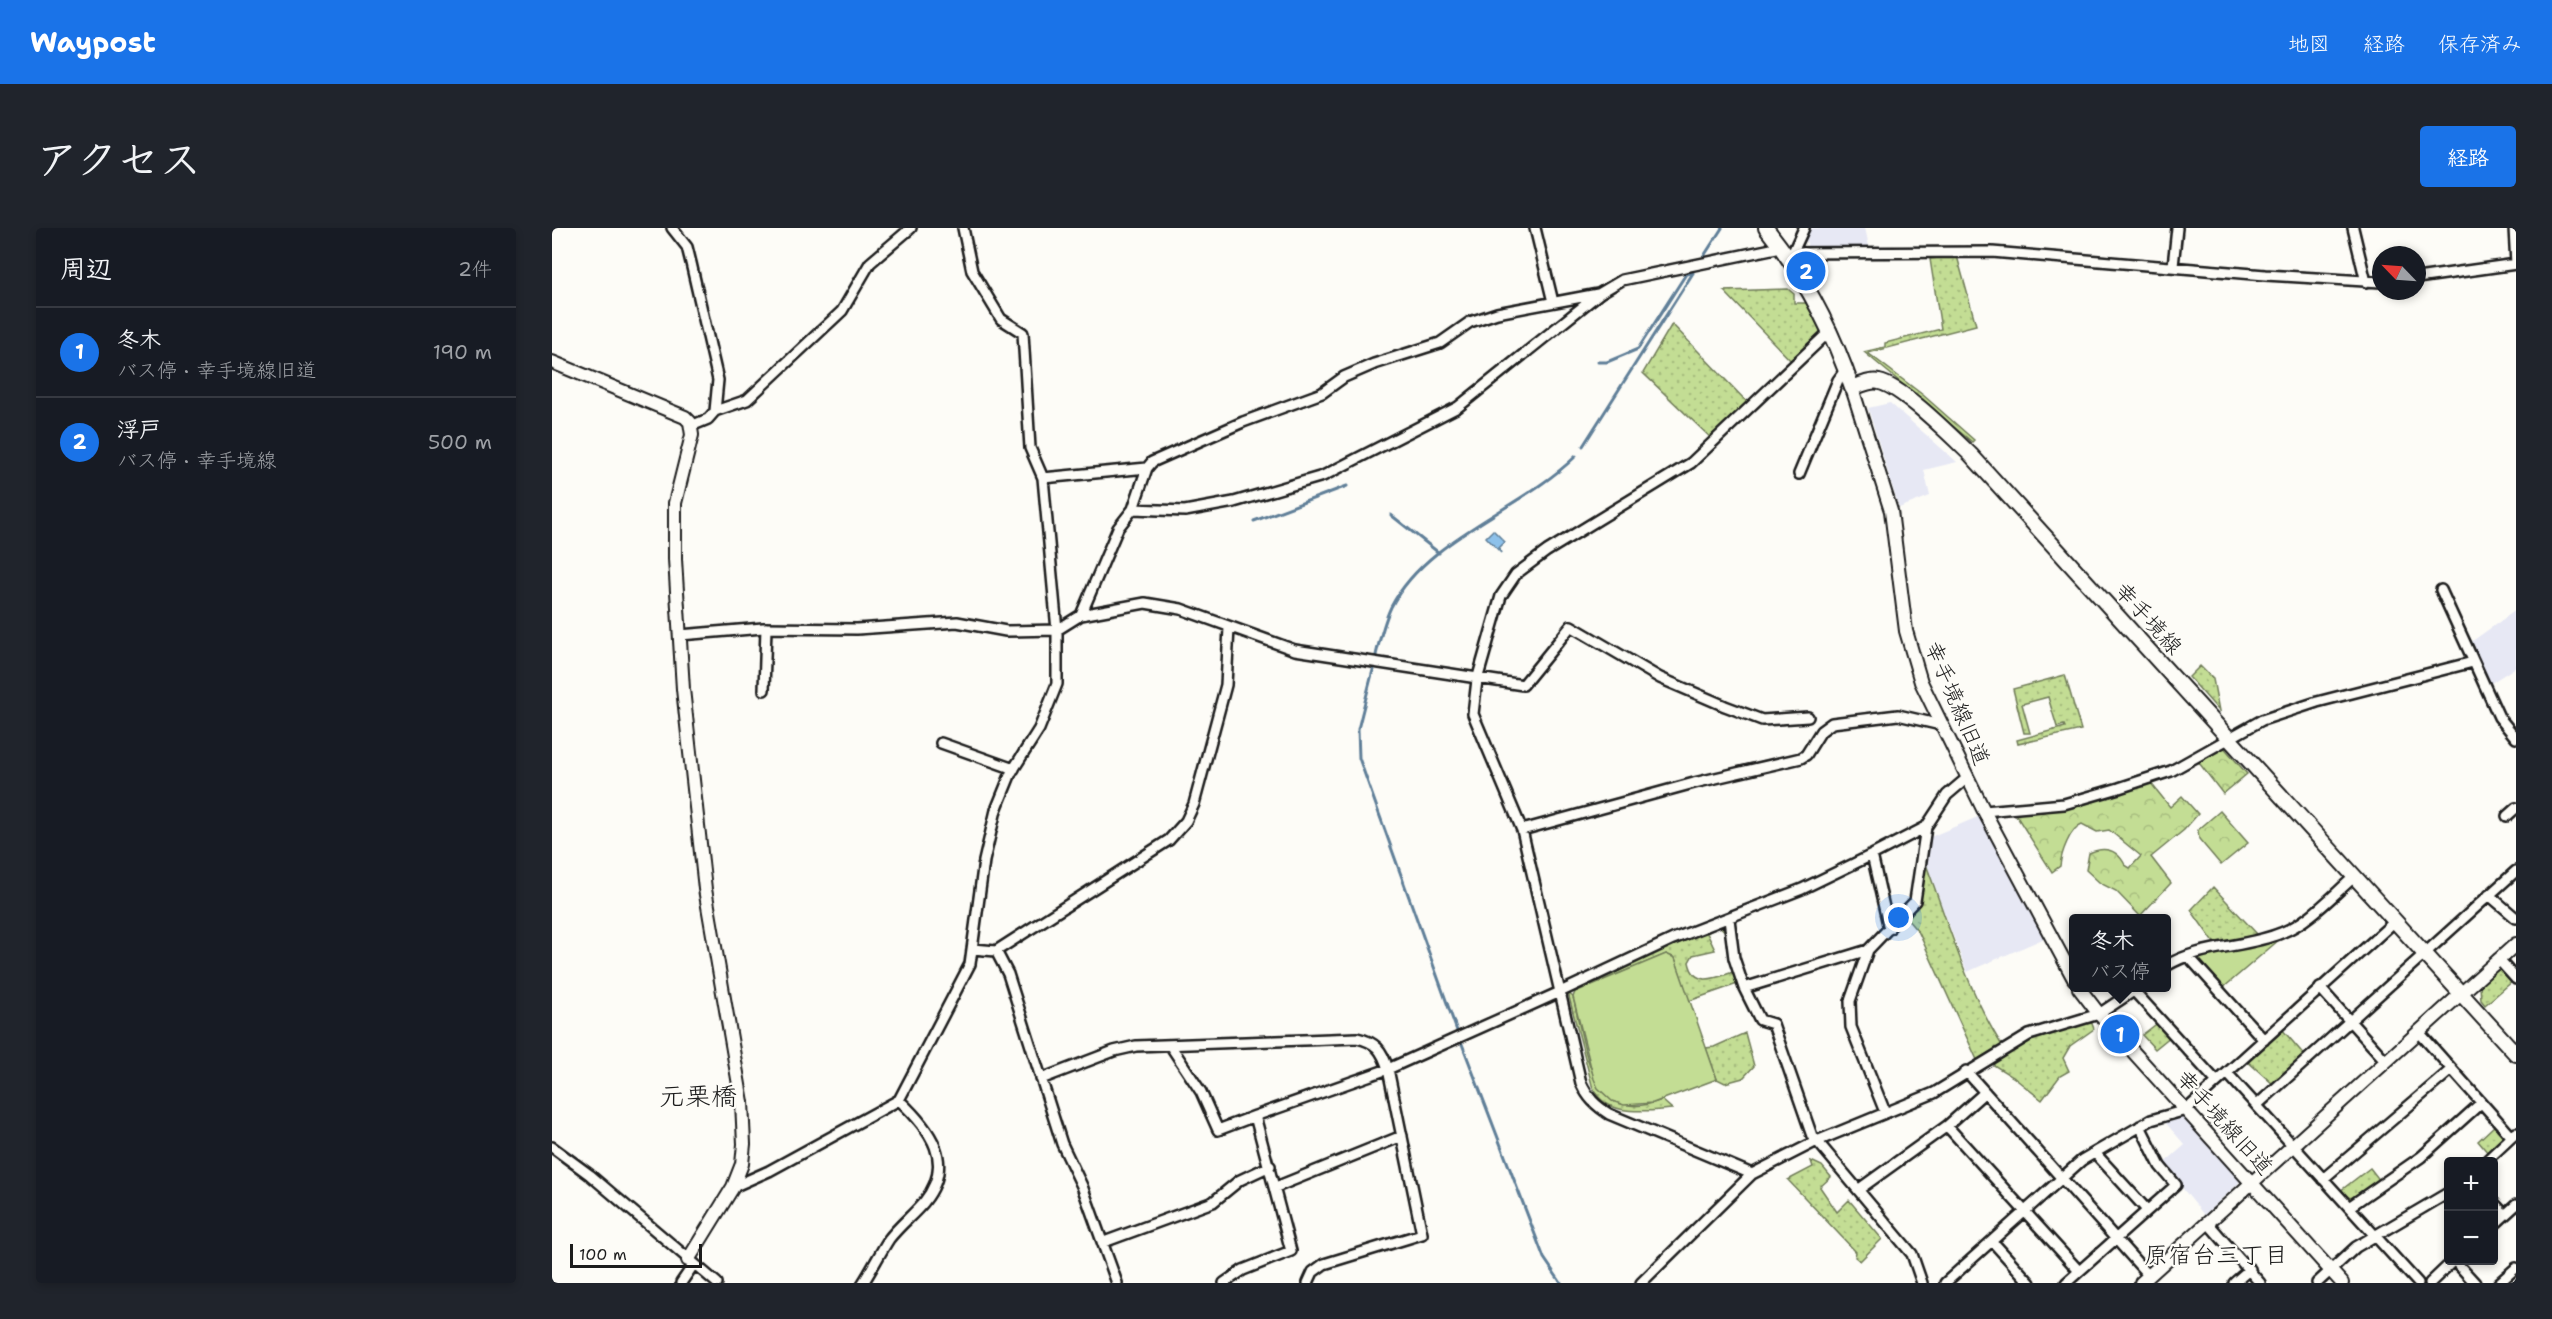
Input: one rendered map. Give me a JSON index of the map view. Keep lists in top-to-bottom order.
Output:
{
  "streets": {
    "main road": ["幸手境線"],
    "street": ["幸手境線旧道"]
  },
  "crossings": [
    ["幸手境線", "幸手境線旧道"]
  ],
  "districts": ["元栗橋", "原宿台三丁目"],
  "scale_bar": "100 m",
  "north": "top left",
  "page": {
    "header": "Waypost",
    "nav": ["地図", "経路", "保存済み"],
    "title": "アクセス",
    "buttons": "経路",
    "heading": ["周辺", "2件"],
    "pins": ["2", "1"],
    "list": [
      {
        "mark": "1",
        "name": "冬木",
        "note": "バス停 · 幸手境線旧道",
        "value": "190 m"
      },
      {
        "mark": "2",
        "name": "浮戸",
        "note": "バス停 · 幸手境線",
        "value": "500 m"
      }
    ],
    "popup": ["冬木", "バス停"],
    "map_buttons": ["+", "−"],
    "scale": "100 m"
  }
}
